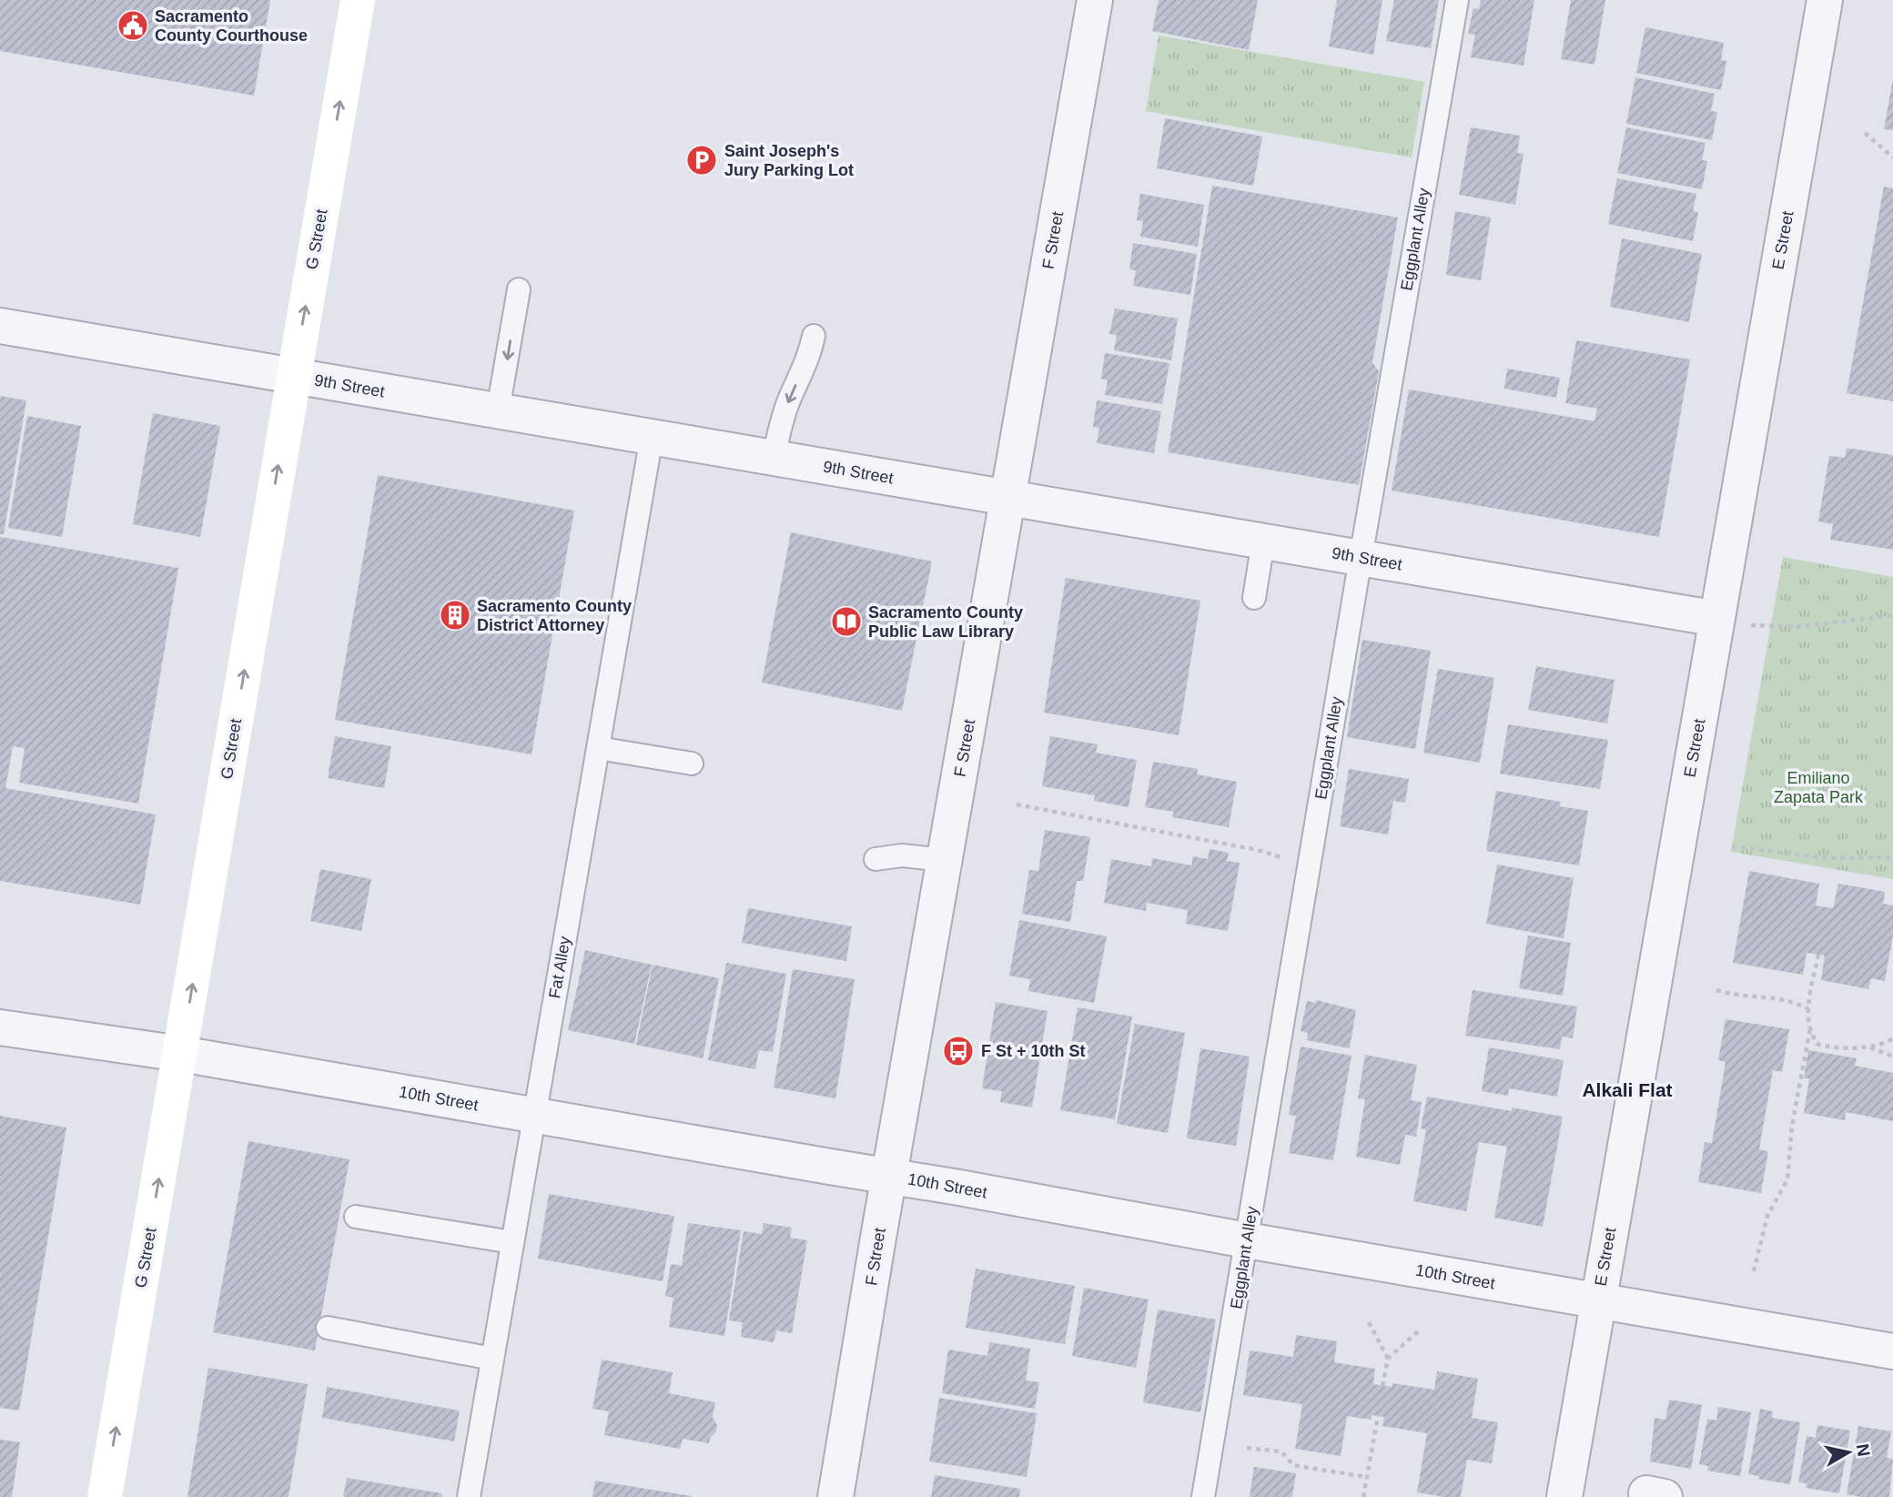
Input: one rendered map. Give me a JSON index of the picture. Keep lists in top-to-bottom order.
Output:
{
  "streets": {
    "main road": ["G Street"],
    "street": [
      "F Street",
      "E Street",
      "9th Street",
      "10th Street"
    ],
    "lane": ["Eggplant Alley", "Fat Alley"]
  },
  "crossings": [
    ["G Street", "9th Street"],
    ["G Street", "10th Street"],
    ["Eggplant Alley", "9th Street"],
    ["Eggplant Alley", "10th Street"],
    ["F Street", "9th Street"],
    ["F Street", "10th Street"],
    ["E Street", "9th Street"],
    ["E Street", "10th Street"],
    ["9th Street", "Fat Alley"],
    ["Fat Alley", "10th Street"]
  ],
  "one_way": ["G Street"],
  "districts": ["Alkali Flat"],
  "parks": ["Emiliano Zapata Park"],
  "places": {
    "public building": ["Sacramento County Courthouse"],
    "parking": ["Saint Joseph's Jury Parking Lot"],
    "building": ["Sacramento County District Attorney"],
    "library": ["Sacramento County Public Law Library"],
    "bus stop": ["F St + 10th St"]
  },
  "north": "right"
}
